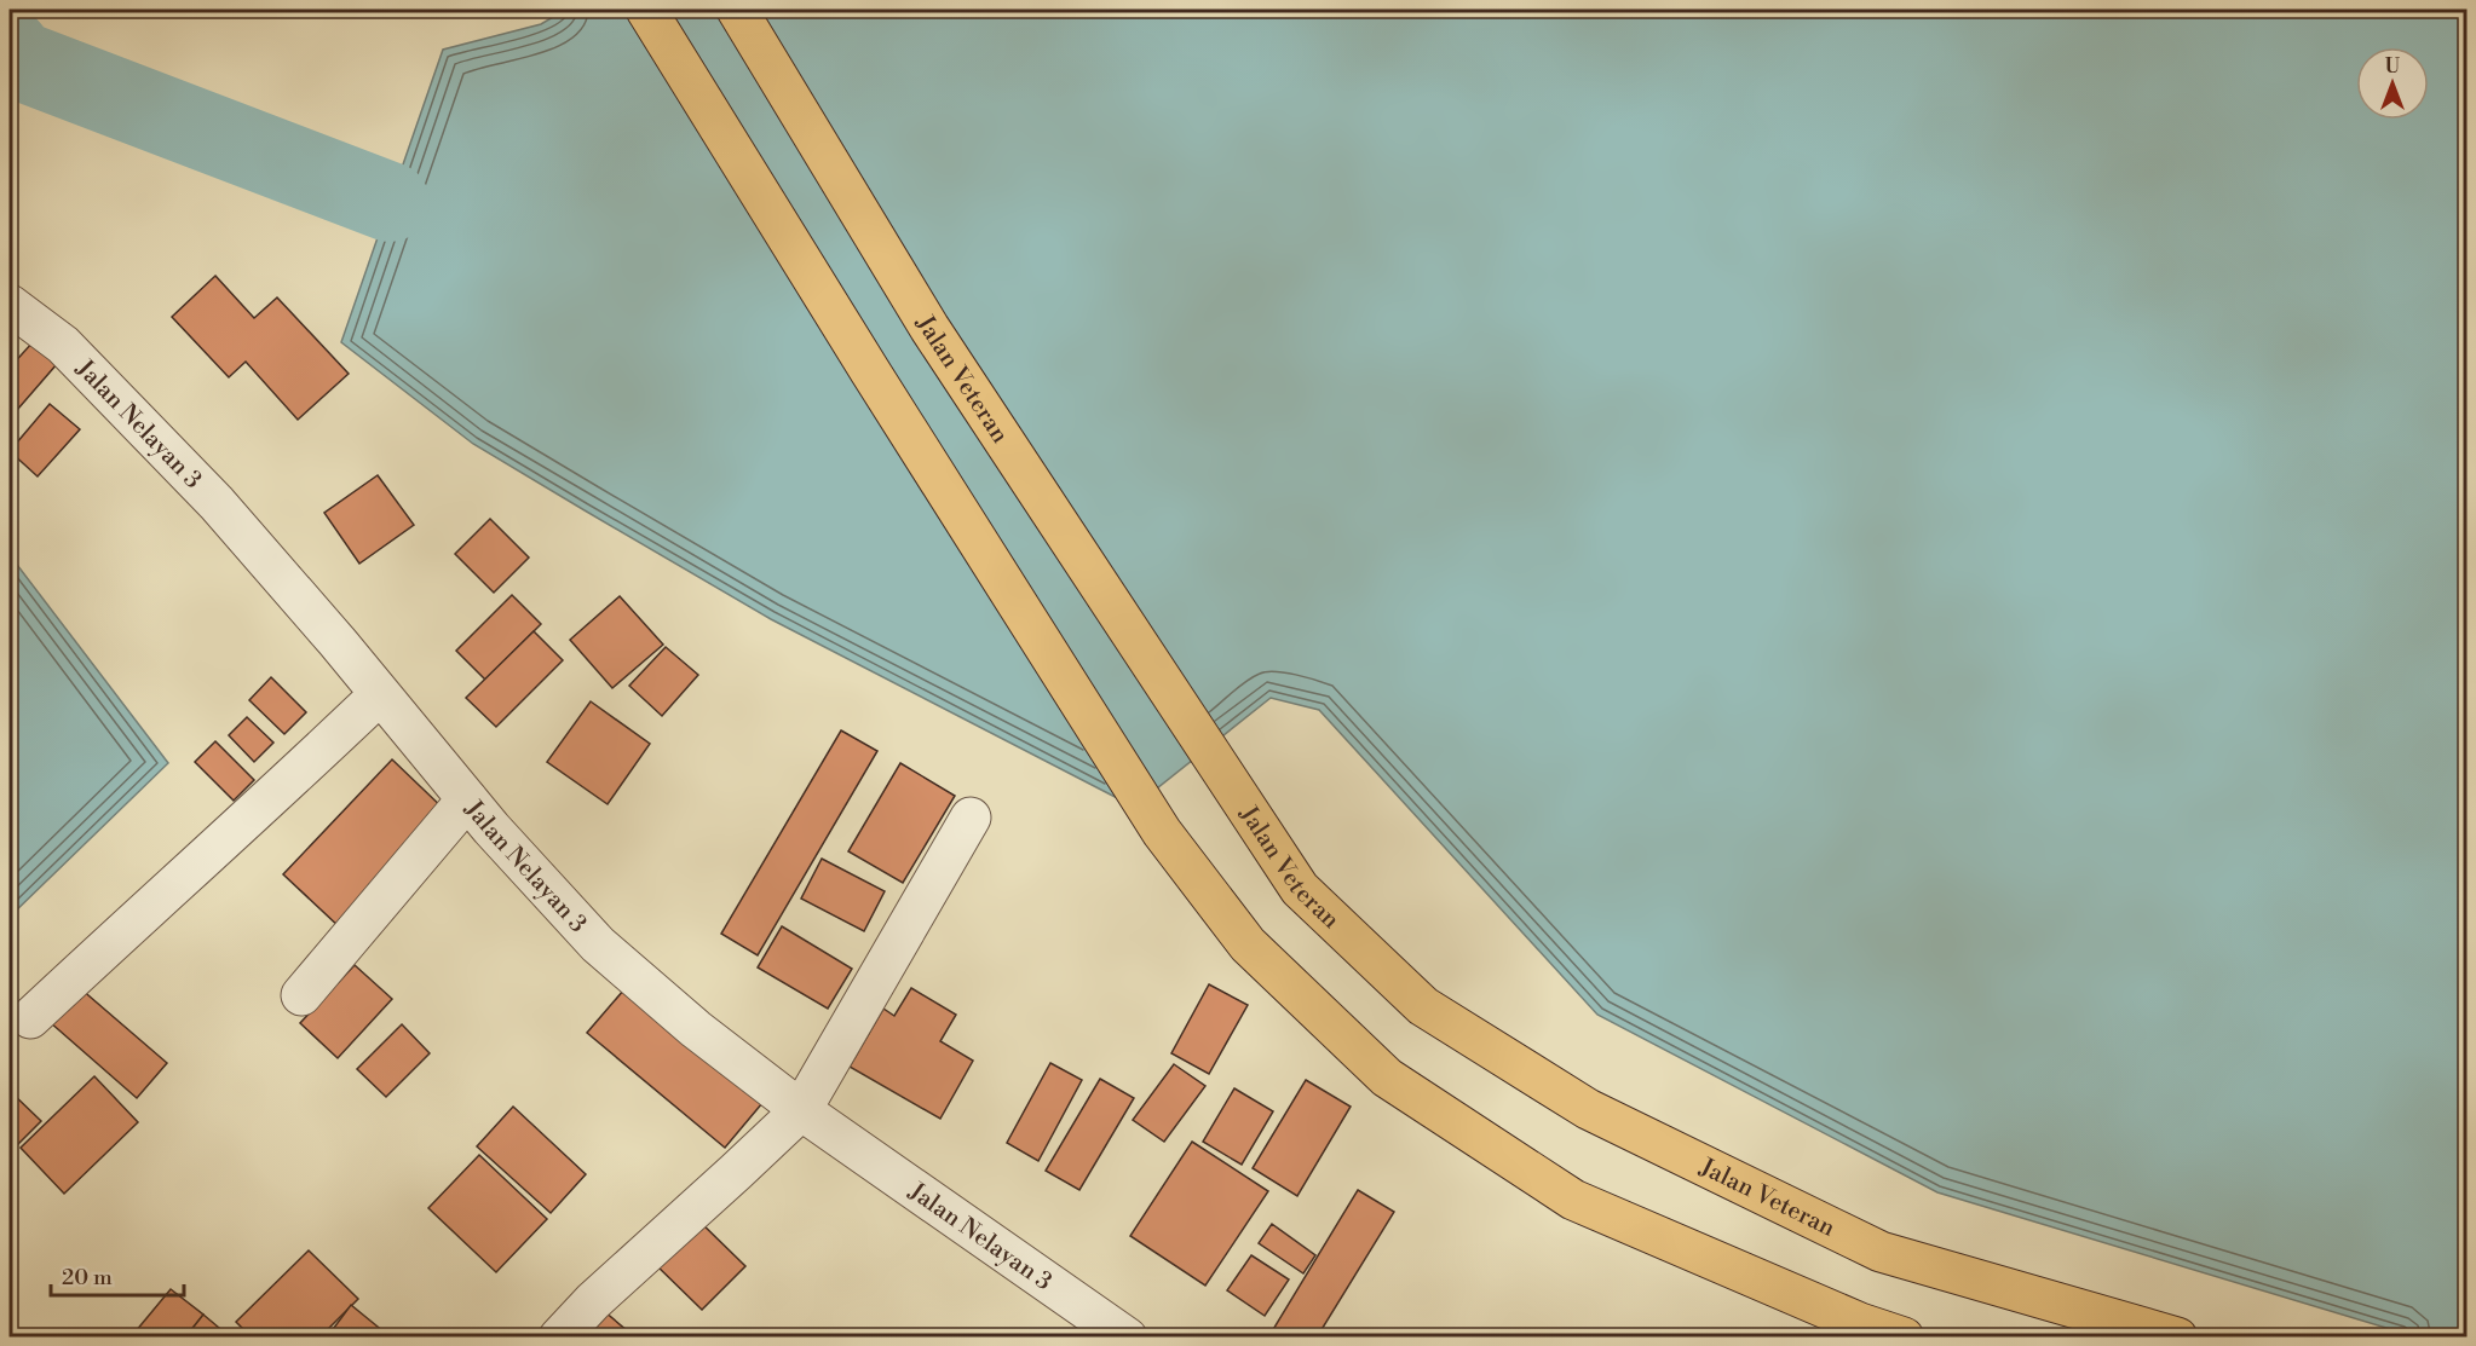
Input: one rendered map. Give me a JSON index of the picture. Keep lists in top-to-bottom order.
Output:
{
  "streets": {
    "highway": ["Jalan Veteran"],
    "street": ["Jalan Nelayan 3"]
  },
  "scale_bar": "20 m",
  "north": "top"
}
